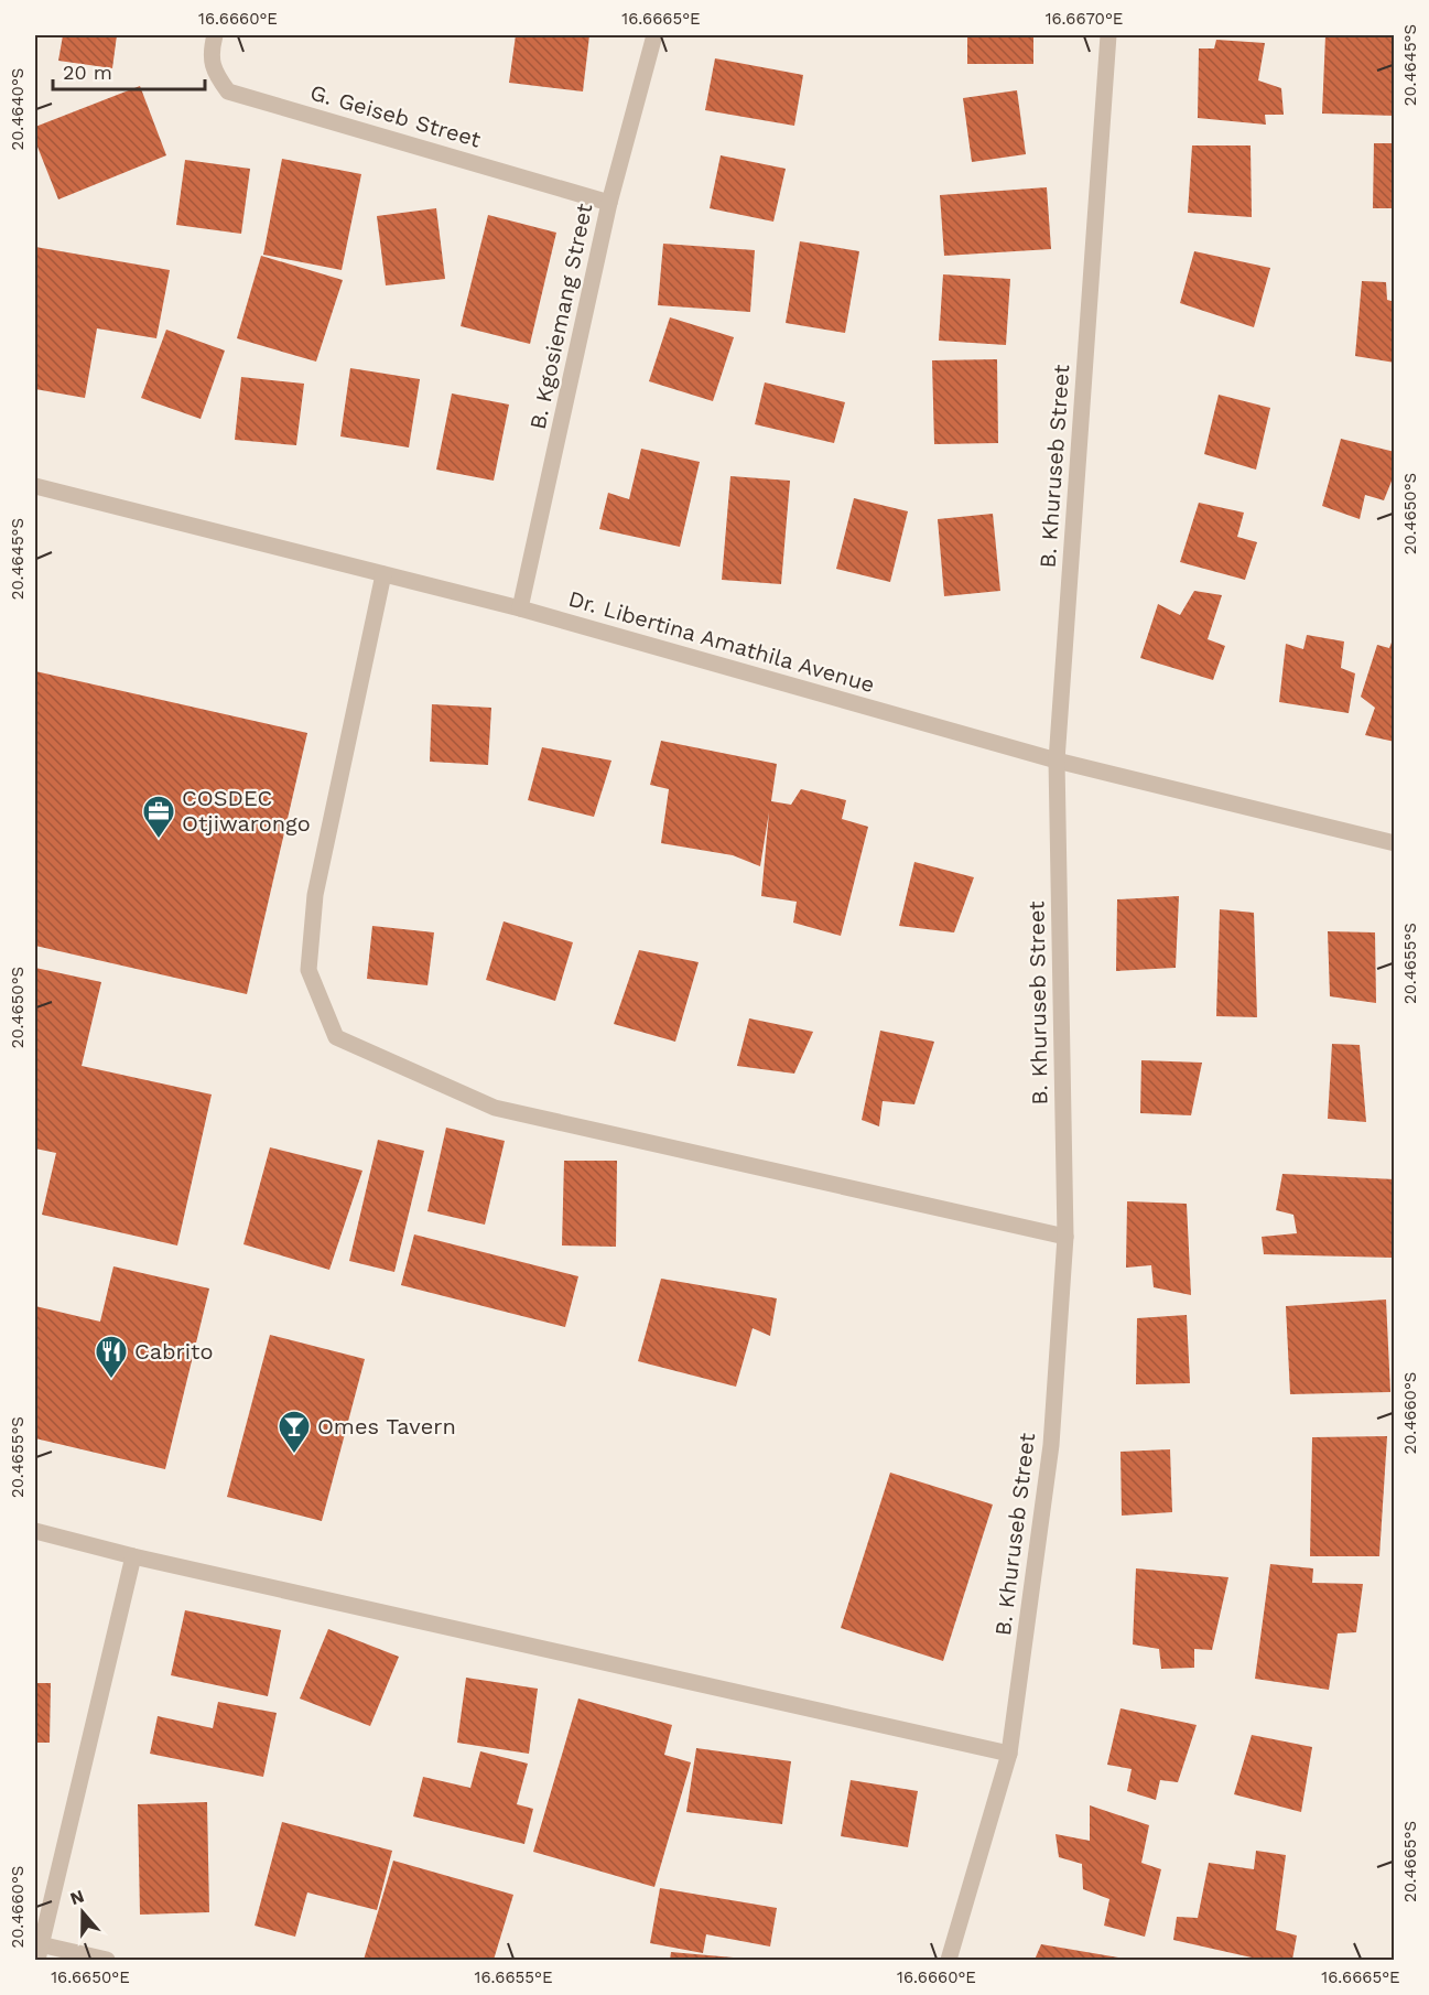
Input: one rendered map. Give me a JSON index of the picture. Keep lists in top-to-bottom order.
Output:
{
  "streets": {
    "street": [
      "G. Geiseb Street",
      "B. Kgosiemang Street",
      "B. Khuruseb Street",
      "Dr. Libertina Amathila Avenue"
    ]
  },
  "crossings": [
    ["G. Geiseb Street", "B. Kgosiemang Street"],
    ["B. Kgosiemang Street", "Dr. Libertina Amathila Avenue"],
    ["B. Khuruseb Street", "Dr. Libertina Amathila Avenue"]
  ],
  "places": {
    "office": ["COSDEC Otjiwarongo"],
    "restaurant": ["Cabrito"],
    "bar": ["Omes Tavern"]
  },
  "scale_bar": "20 m",
  "north": "top",
  "coordinates": [
    "16.6660°E",
    "16.6665°E",
    "16.6670°E",
    "20.4645°S",
    "20.4640°S",
    "20.4650°S",
    "20.4655°S",
    "20.4660°S",
    "20.4665°S",
    "16.6650°E",
    "16.6655°E"
  ]
}
